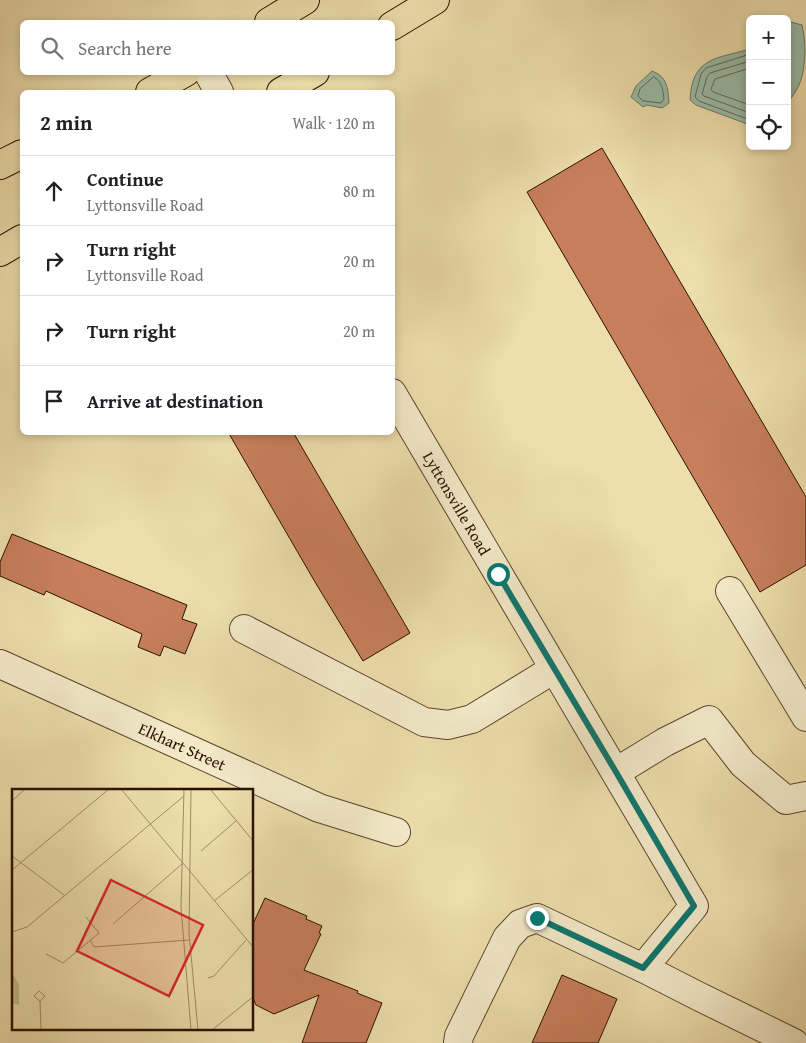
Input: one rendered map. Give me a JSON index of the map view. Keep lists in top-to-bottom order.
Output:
{
  "streets": {
    "street": ["Lyttonsville Road", "Elkhart Street"]
  },
  "page": {
    "map_buttons": ["+", "−"],
    "search": "Search here",
    "heading": ["2 min", "Walk · 120 m"],
    "list": [
      ["Continue", "Lyttonsville Road", "80 m"],
      ["Turn right", "Lyttonsville Road", "20 m"],
      ["Turn right", "20 m"],
      "Arrive at destination"
    ]
  }
}
